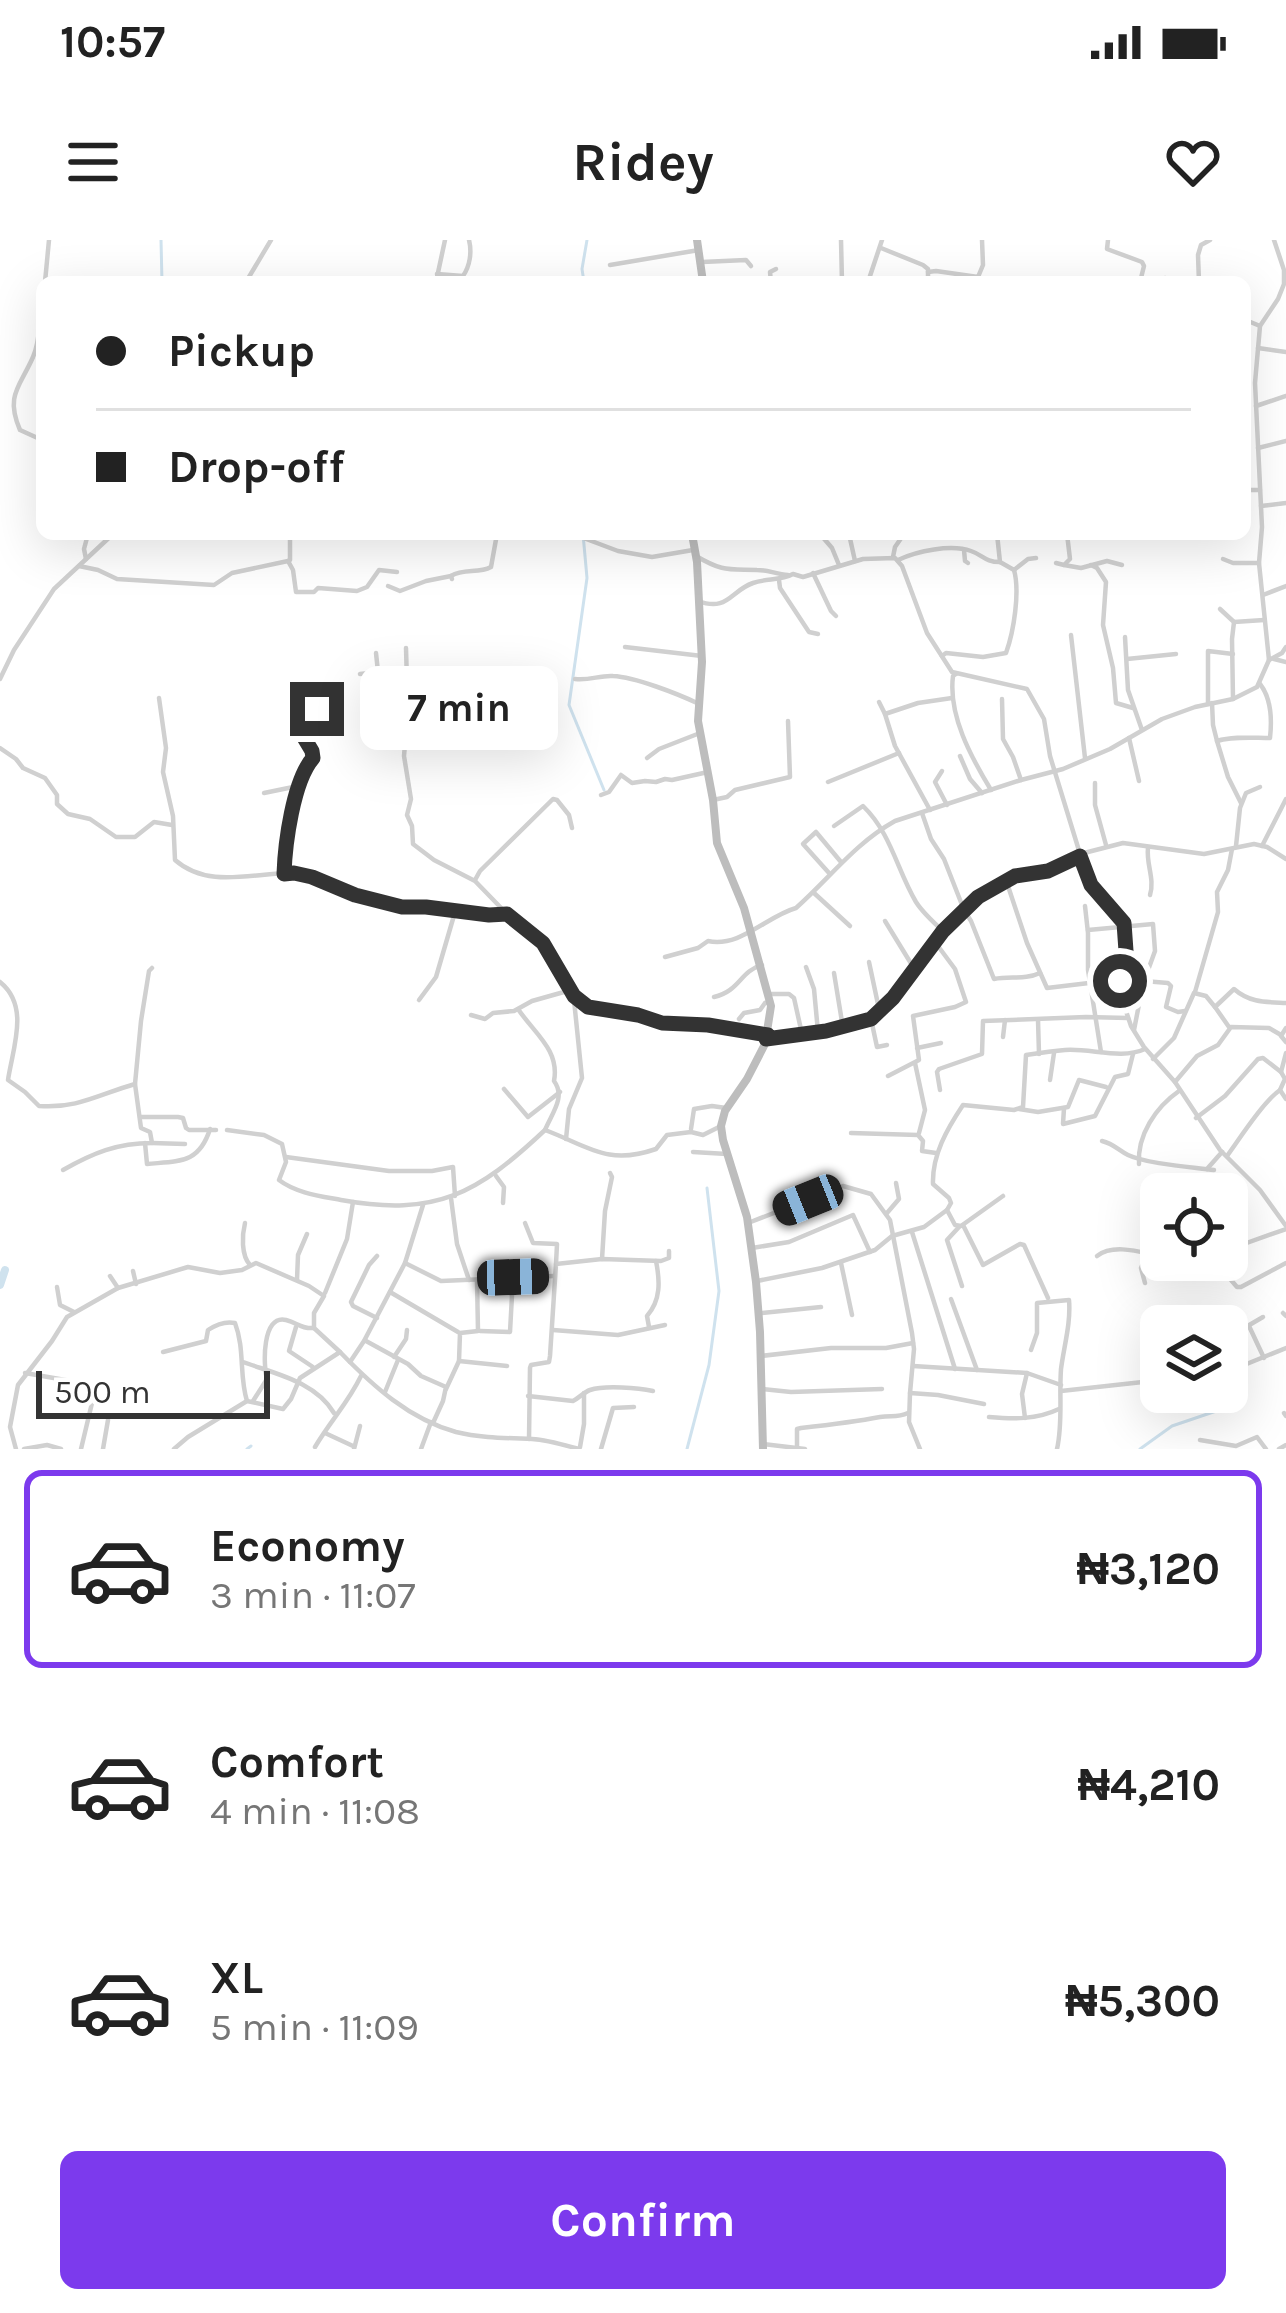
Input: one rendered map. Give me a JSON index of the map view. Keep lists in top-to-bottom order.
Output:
{
  "scale_bar": "500 m",
  "page": {
    "status": "10:57",
    "header": "Ridey",
    "banner": ["Pickup", "Drop-off"],
    "bubble": "7 min",
    "scale": "500 m",
    "list": [
      {
        "name": "Economy",
        "note": "3 min · 11:07",
        "value": "₦3,120"
      },
      {
        "name": "Comfort",
        "note": "4 min · 11:08",
        "value": "₦4,210"
      },
      {
        "name": "XL",
        "note": "5 min · 11:09",
        "value": "₦5,300"
      }
    ],
    "buttons": "Confirm"
  }
}
